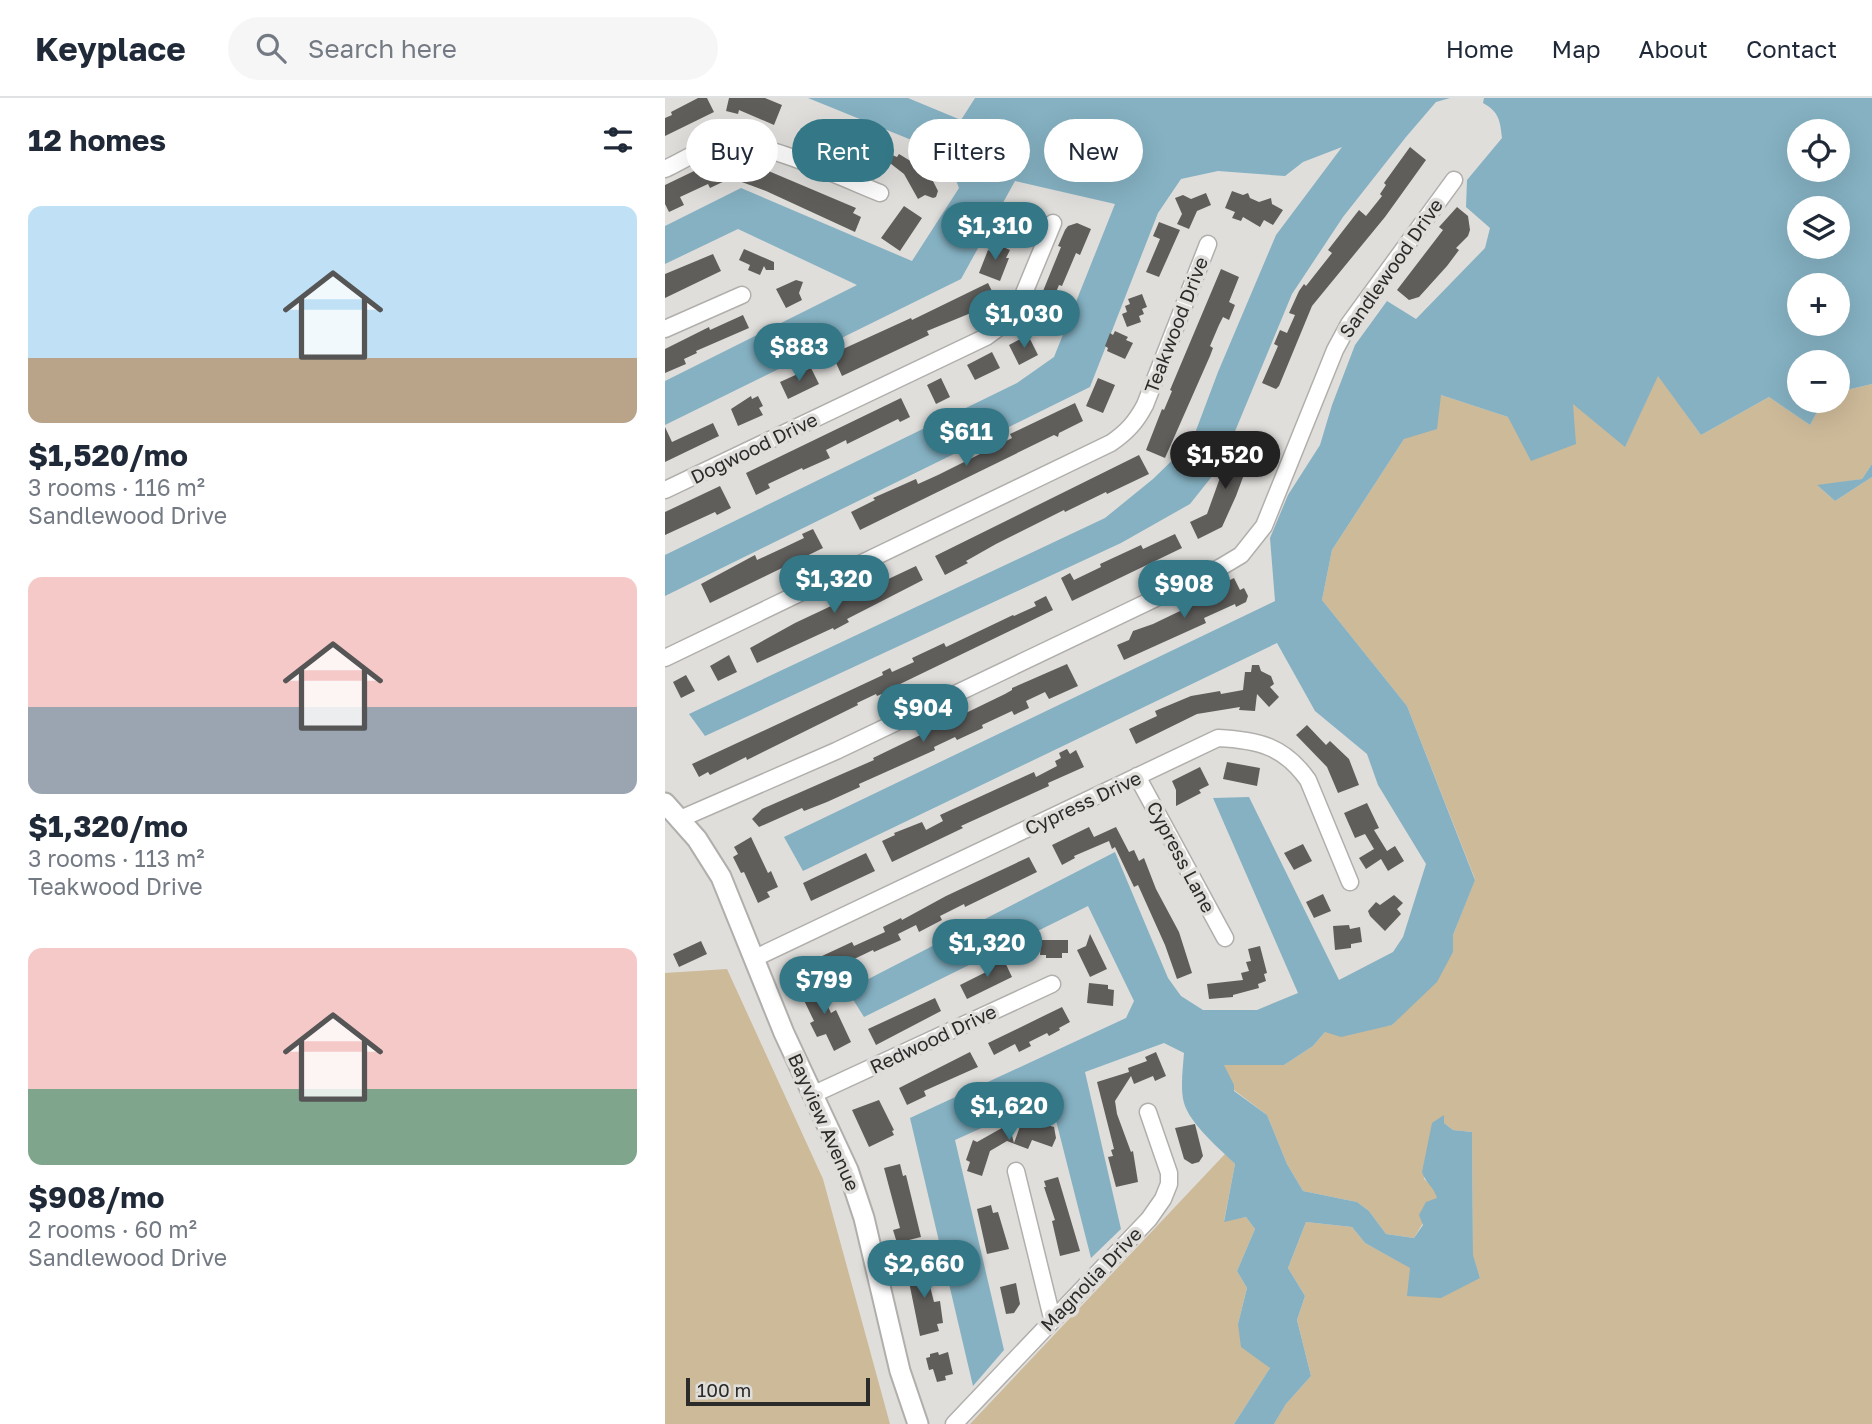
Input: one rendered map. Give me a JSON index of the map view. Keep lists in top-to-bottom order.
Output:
{
  "streets": {
    "main road": ["Bayview Avenue"],
    "street": [
      "Sandlewood Drive",
      "Teakwood Drive",
      "Dogwood Drive",
      "Cypress Drive",
      "Cypress Lane",
      "Redwood Drive",
      "Magnolia Drive"
    ]
  },
  "crossings": [
    ["Sandlewood Drive", "Bayview Avenue"],
    ["Cypress Drive", "Cypress Lane"],
    ["Cypress Drive", "Bayview Avenue"],
    ["Redwood Drive", "Bayview Avenue"]
  ],
  "scale_bar": "100 m",
  "page": {
    "header": "Keyplace",
    "search": "Search here",
    "nav": [
      "Home",
      "Map",
      "About",
      "Contact"
    ],
    "heading": "12 homes",
    "map_buttons": ["+", "−"],
    "chip": [
      "Buy",
      "Rent",
      "Filters",
      "New"
    ],
    "list": [
      {
        "name": "$1,520/mo",
        "note": "3 rooms · 116 m² · Sandlewood Drive"
      },
      {
        "name": "$1,320/mo",
        "note": "3 rooms · 113 m² · Teakwood Drive"
      },
      {
        "name": "$908/mo",
        "note": "2 rooms · 60 m² · Sandlewood Drive"
      }
    ],
    "price": [
      "$1,310",
      "$1,030",
      "$883",
      "$611",
      "$1,520",
      "$1,320",
      "$908",
      "$904",
      "$1,320",
      "$799",
      "$1,620",
      "$2,660"
    ],
    "scale": "100 m"
  }
}
